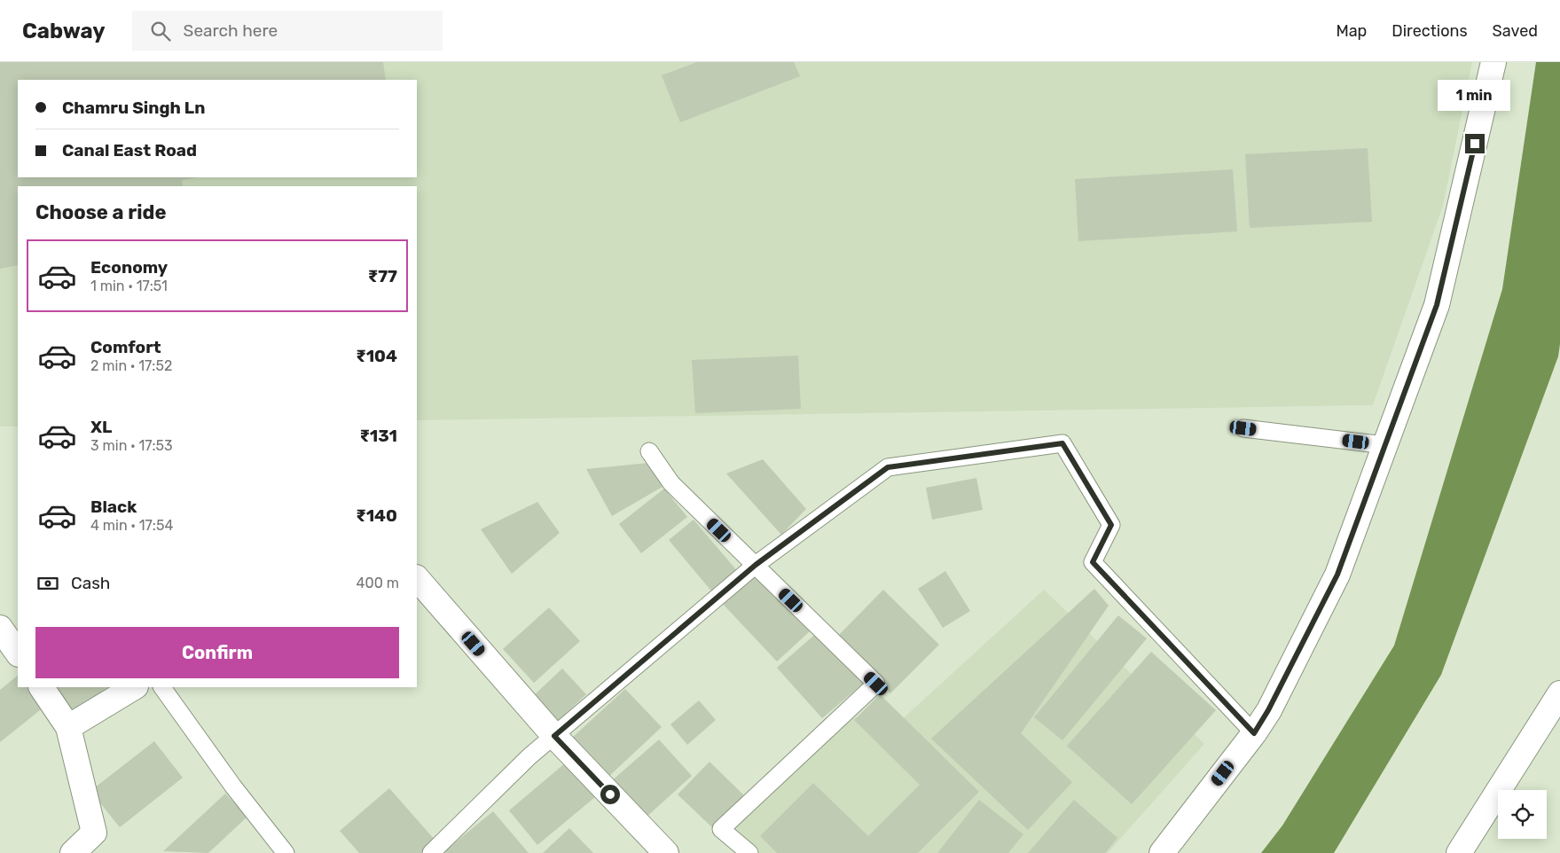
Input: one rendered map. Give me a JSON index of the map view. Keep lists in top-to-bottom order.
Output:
{
  "page": {
    "header": "Cabway",
    "search": "Search here",
    "nav": ["Map", "Directions", "Saved"],
    "bubble": "1 min",
    "banner": ["Chamru Singh Ln", "Canal East Road"],
    "heading": "Choose a ride",
    "list": [
      {
        "name": "Economy",
        "note": "1 min · 17:51",
        "value": "₹77"
      },
      {
        "name": "Comfort",
        "note": "2 min · 17:52",
        "value": "₹104"
      },
      {
        "name": "XL",
        "note": "3 min · 17:53",
        "value": "₹131"
      },
      {
        "name": "Black",
        "note": "4 min · 17:54",
        "value": "₹140"
      }
    ],
    "pay": ["Cash", "400 m"],
    "buttons": "Confirm"
  }
}
